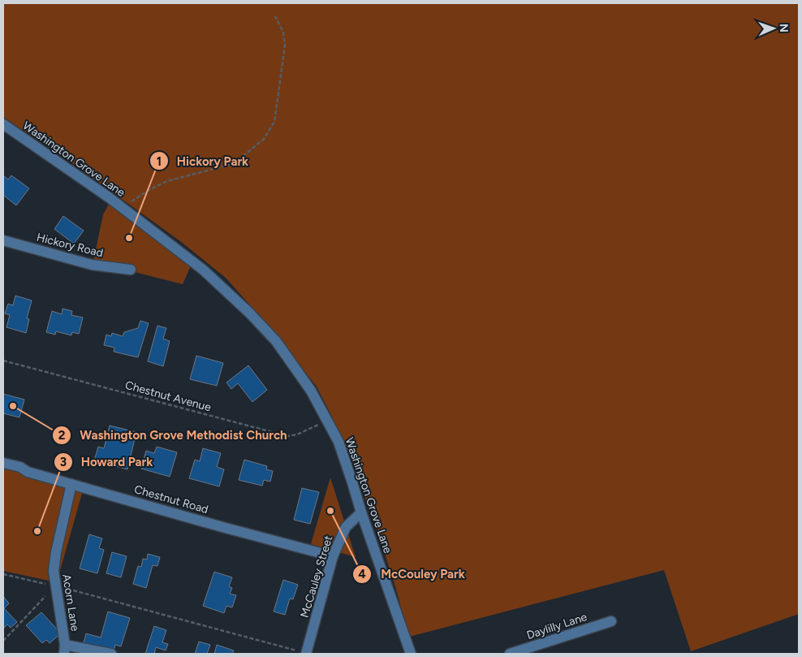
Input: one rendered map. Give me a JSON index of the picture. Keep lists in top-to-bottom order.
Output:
{
  "streets": {
    "street": [
      "Washington Grove Lane",
      "Hickory Road",
      "Chestnut Road",
      "McCauley Street",
      "Acorn Lane",
      "Daylilly Lane"
    ],
    "path": ["Chestnut Avenue"]
  },
  "crossings": [
    ["Washington Grove Lane", "Chestnut Avenue"],
    ["Washington Grove Lane", "McCauley Street"],
    ["Chestnut Road", "McCauley Street"],
    ["Chestnut Road", "Acorn Lane"]
  ],
  "places": [
    "Hickory Park",
    "Washington Grove Methodist Church",
    "McCouley Park",
    "Howard Park"
  ],
  "north": "right"
}
